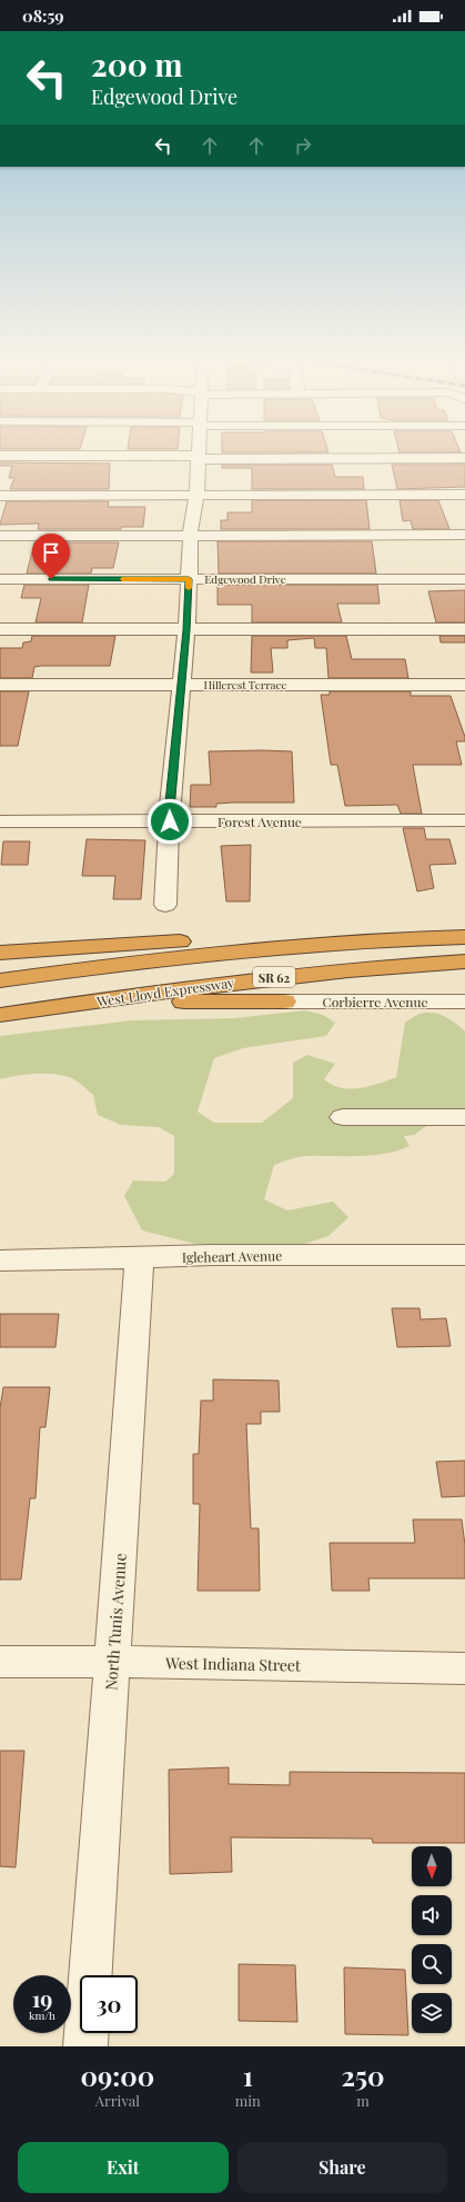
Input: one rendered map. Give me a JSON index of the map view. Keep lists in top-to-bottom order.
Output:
{
  "streets": {
    "highway": ["SR 62", "West Lloyd Expressway"],
    "street": [
      "Edgewood Drive",
      "Hillcrest Terrace",
      "Forest Avenue",
      "Corbierre Avenue",
      "Igleheart Avenue",
      "North Tunis Avenue",
      "West Indiana Street"
    ]
  },
  "crossings": [
    ["Igleheart Avenue", "North Tunis Avenue"],
    ["North Tunis Avenue", "West Indiana Street"]
  ],
  "north": "bottom",
  "page": {
    "status": "08:59",
    "turn": ["200 m", "Edgewood Drive"],
    "speed": "19 km/h",
    "limit": "30",
    "eta": [
      "09:00",
      "Arrival",
      "1",
      "min",
      "250",
      "m"
    ],
    "buttons": ["Exit", "Share"]
  }
}
